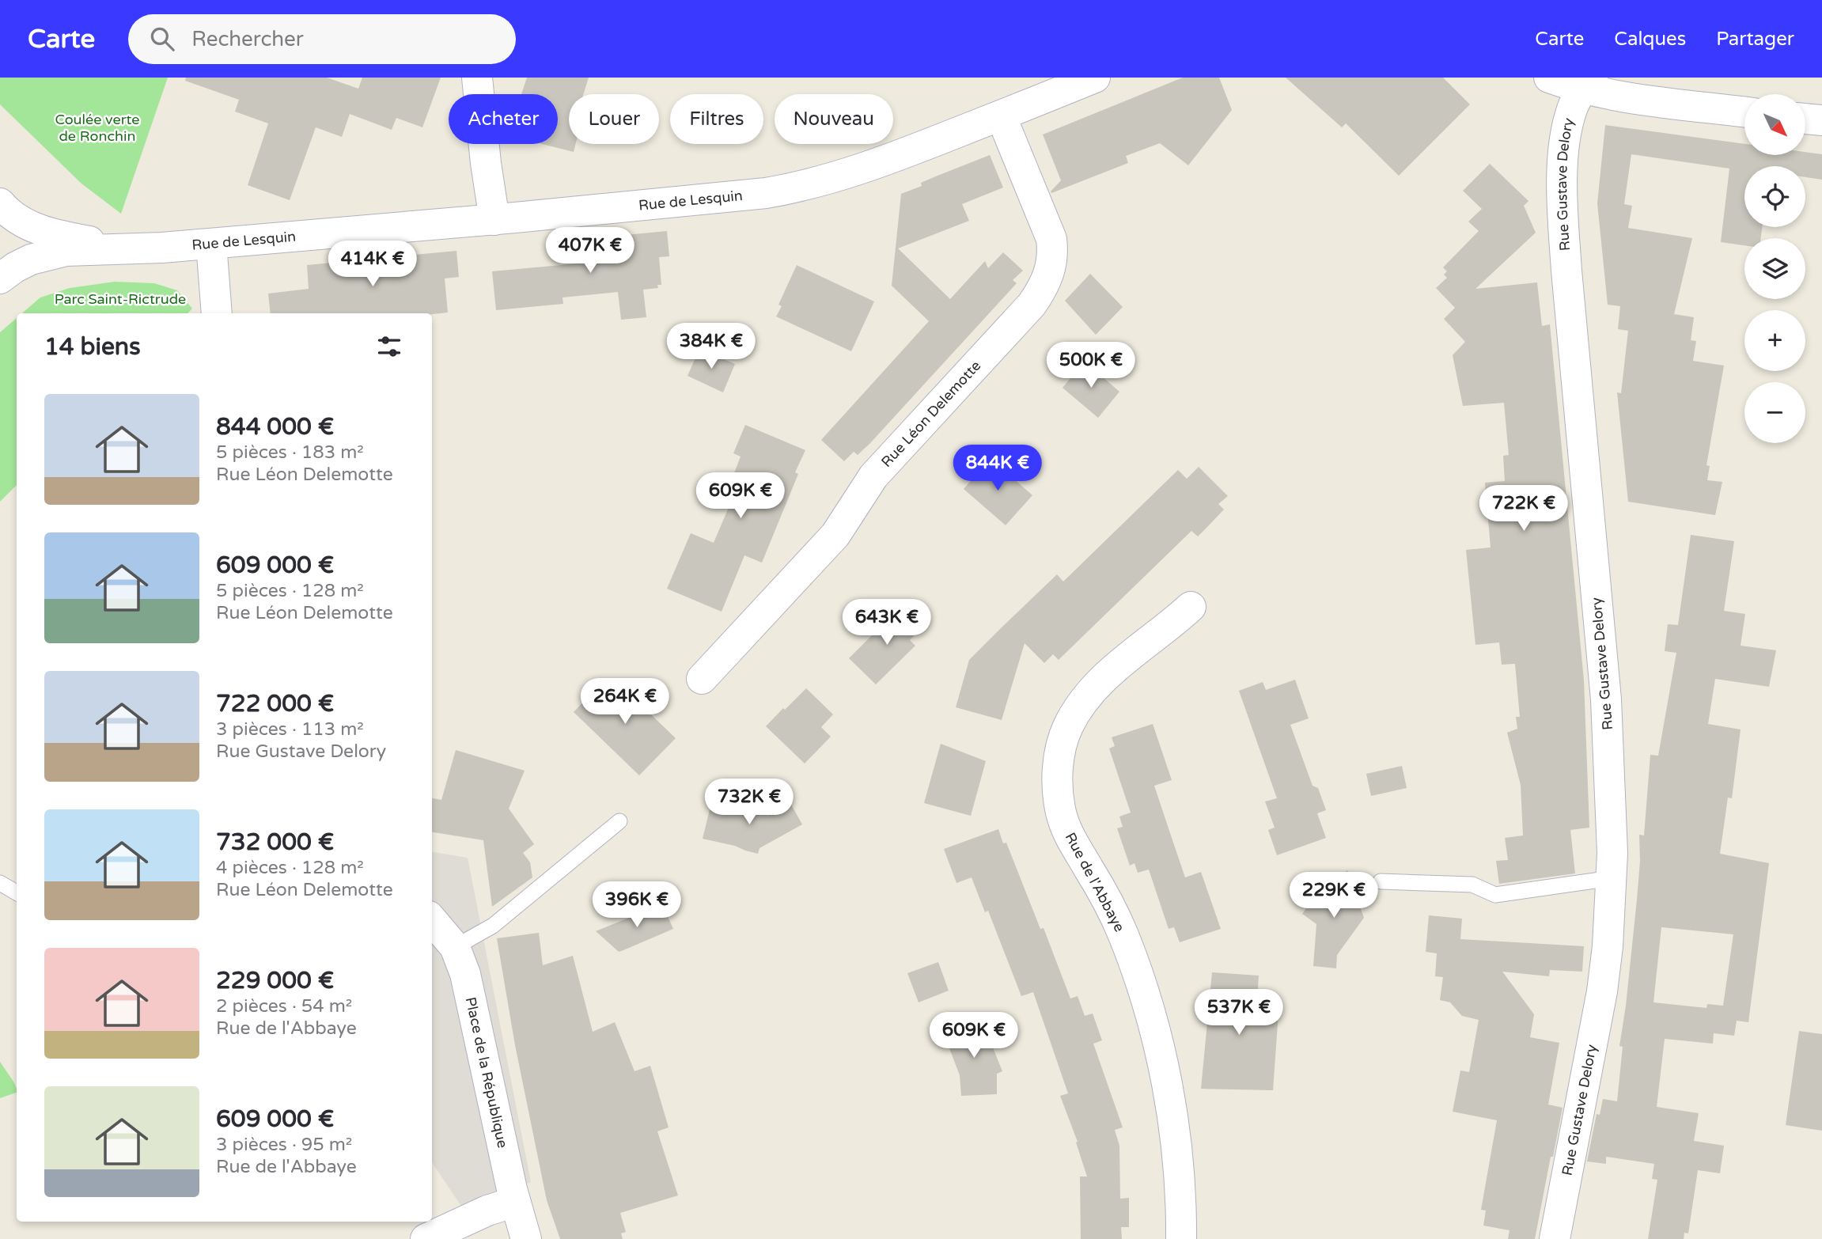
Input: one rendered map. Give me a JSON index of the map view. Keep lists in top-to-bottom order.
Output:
{
  "streets": {
    "street": [
      "Rue Gustave Delory",
      "Rue de Lesquin",
      "Rue Léon Delemotte",
      "Rue de l'Abbaye",
      "Place de la République"
    ]
  },
  "crossings": [
    ["Rue de Lesquin", "Rue Léon Delemotte"]
  ],
  "parks": ["Coulée verte de Ronchin", "Parc Saint-Rictrude"],
  "north": "bottom right",
  "page": {
    "header": "Carte",
    "search": "Rechercher",
    "nav": ["Carte", "Calques", "Partager"],
    "map_buttons": ["+", "−"],
    "chip": [
      "Acheter",
      "Louer",
      "Filtres",
      "Nouveau"
    ],
    "price": [
      "407K €",
      "414K €",
      "384K €",
      "500K €",
      "844K €",
      "609K €",
      "722K €",
      "643K €",
      "264K €",
      "732K €",
      "229K €",
      "396K €",
      "537K €",
      "609K €"
    ],
    "heading": "14 biens",
    "list": [
      {
        "name": "844 000 €",
        "note": "5 pièces · 183 m² · Rue Léon Delemotte"
      },
      {
        "name": "609 000 €",
        "note": "5 pièces · 128 m² · Rue Léon Delemotte"
      },
      {
        "name": "722 000 €",
        "note": "3 pièces · 113 m² · Rue Gustave Delory"
      },
      {
        "name": "732 000 €",
        "note": "4 pièces · 128 m² · Rue Léon Delemotte"
      },
      {
        "name": "229 000 €",
        "note": "2 pièces · 54 m² · Rue de l'Abbaye"
      },
      {
        "name": "609 000 €",
        "note": "3 pièces · 95 m² · Rue de l'Abbaye"
      }
    ]
  }
}
